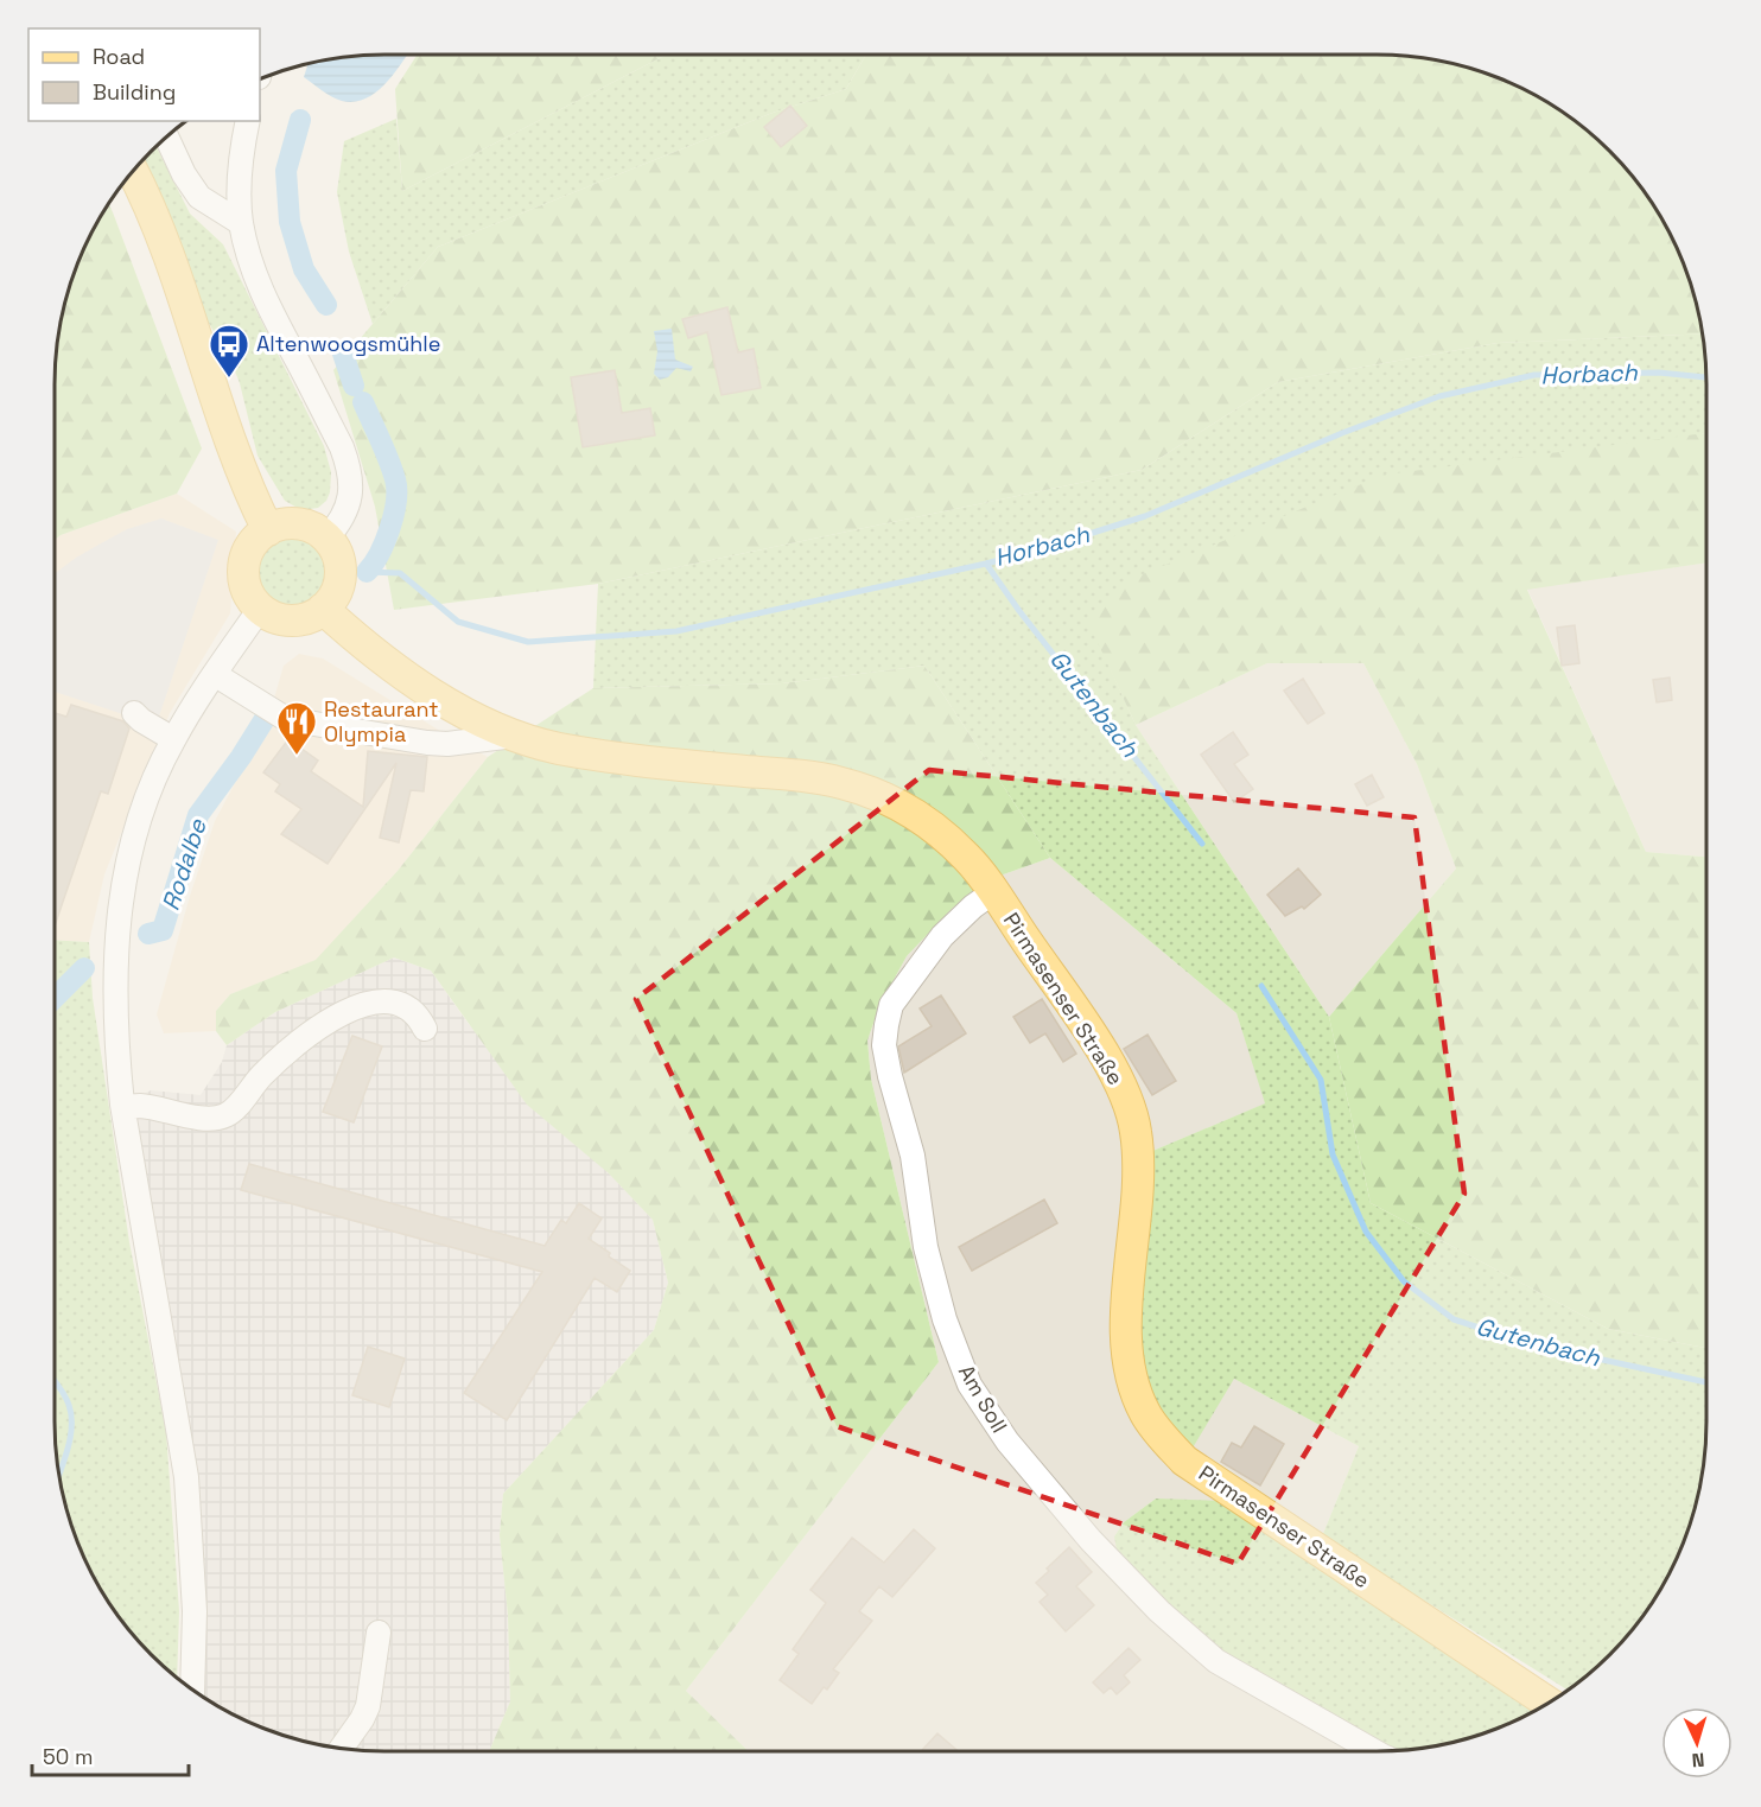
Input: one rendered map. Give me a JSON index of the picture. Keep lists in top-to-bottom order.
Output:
{
  "streets": {
    "main road": ["Pirmasenser Straße"],
    "street": ["Am Soll"]
  },
  "crossings": [
    ["Pirmasenser Straße", "Am Soll"]
  ],
  "water": ["Horbach", "Gutenbach", "Rodalbe"],
  "places": {
    "bus stop": ["Altenwoogsmühle"],
    "restaurant": ["Restaurant Olympia"]
  },
  "legend": ["Road", "Building"],
  "scale_bar": "50 m",
  "north": "bottom"
}
